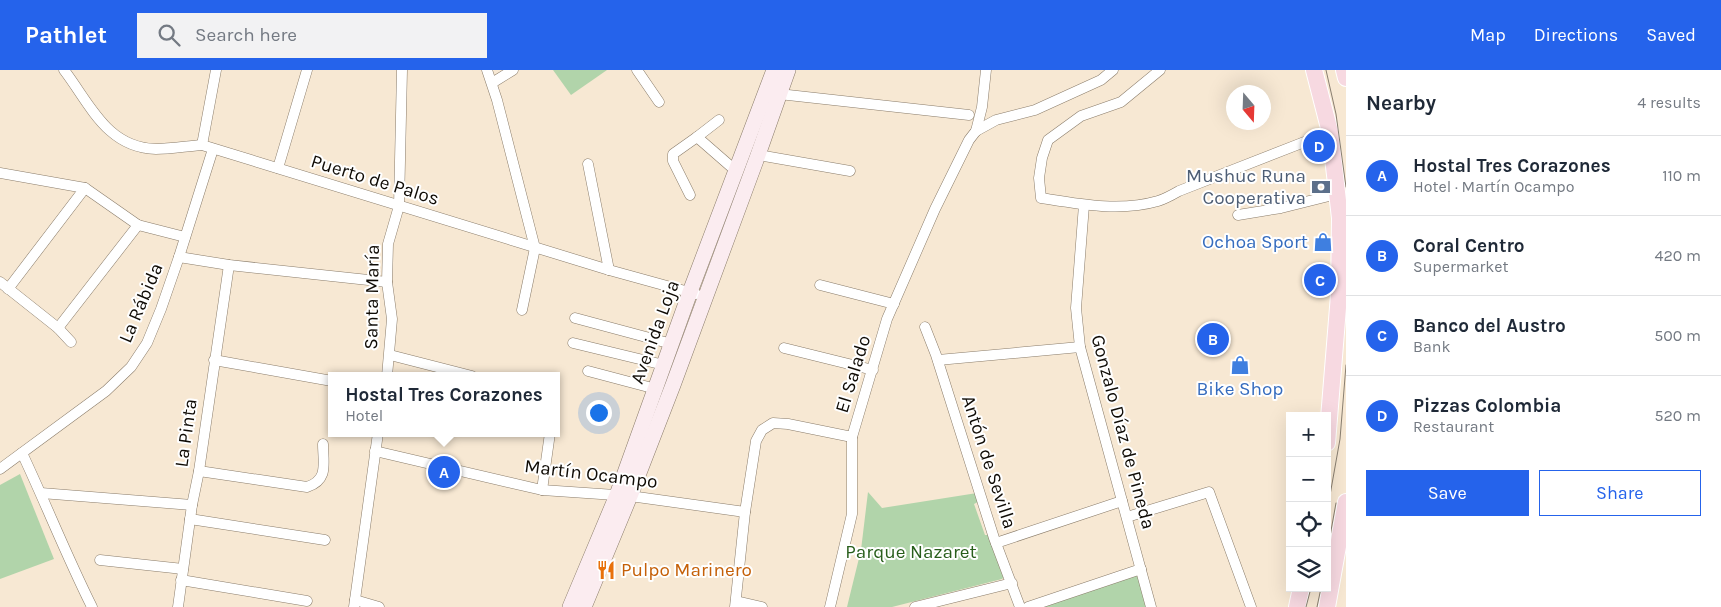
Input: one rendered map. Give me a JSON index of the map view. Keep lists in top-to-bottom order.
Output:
{
  "streets": {
    "main road": ["Avenida Loja"],
    "street": [
      "Puerto de Palos",
      "Santa María",
      "La Rábida",
      "El Salado",
      "Gonzalo Díaz de Pineda",
      "La Pinta",
      "Antón de Sevilla",
      "Martín Ocampo"
    ]
  },
  "crossings": [
    ["Puerto de Palos", "Santa María"],
    ["Puerto de Palos", "La Rábida"],
    ["Puerto de Palos", "Avenida Loja"],
    ["Avenida Loja", "Martín Ocampo"],
    ["El Salado", "Martín Ocampo"]
  ],
  "parks": ["Parque Nazaret"],
  "places": {
    "bank": ["Mushuc Runa Cooperativa"],
    "shop": ["Ochoa Sport", "Bike Shop"],
    "restaurant": ["Pulpo Marinero"]
  },
  "north": "bottom",
  "page": {
    "header": "Pathlet",
    "search": "Search here",
    "nav": ["Map", "Directions", "Saved"],
    "heading": ["Nearby", "4 results"],
    "pins": [
      "D",
      "C",
      "B",
      "A"
    ],
    "list": [
      {
        "mark": "A",
        "name": "Hostal Tres Corazones",
        "note": "Hotel · Martín Ocampo",
        "value": "110 m"
      },
      {
        "mark": "B",
        "name": "Coral Centro",
        "note": "Supermarket",
        "value": "420 m"
      },
      {
        "mark": "C",
        "name": "Banco del Austro",
        "note": "Bank",
        "value": "500 m"
      },
      {
        "mark": "D",
        "name": "Pizzas Colombia",
        "note": "Restaurant",
        "value": "520 m"
      }
    ],
    "popup": ["Hostal Tres Corazones", "Hotel"],
    "map_buttons": ["+", "−"],
    "buttons": ["Save", "Share"]
  }
}
